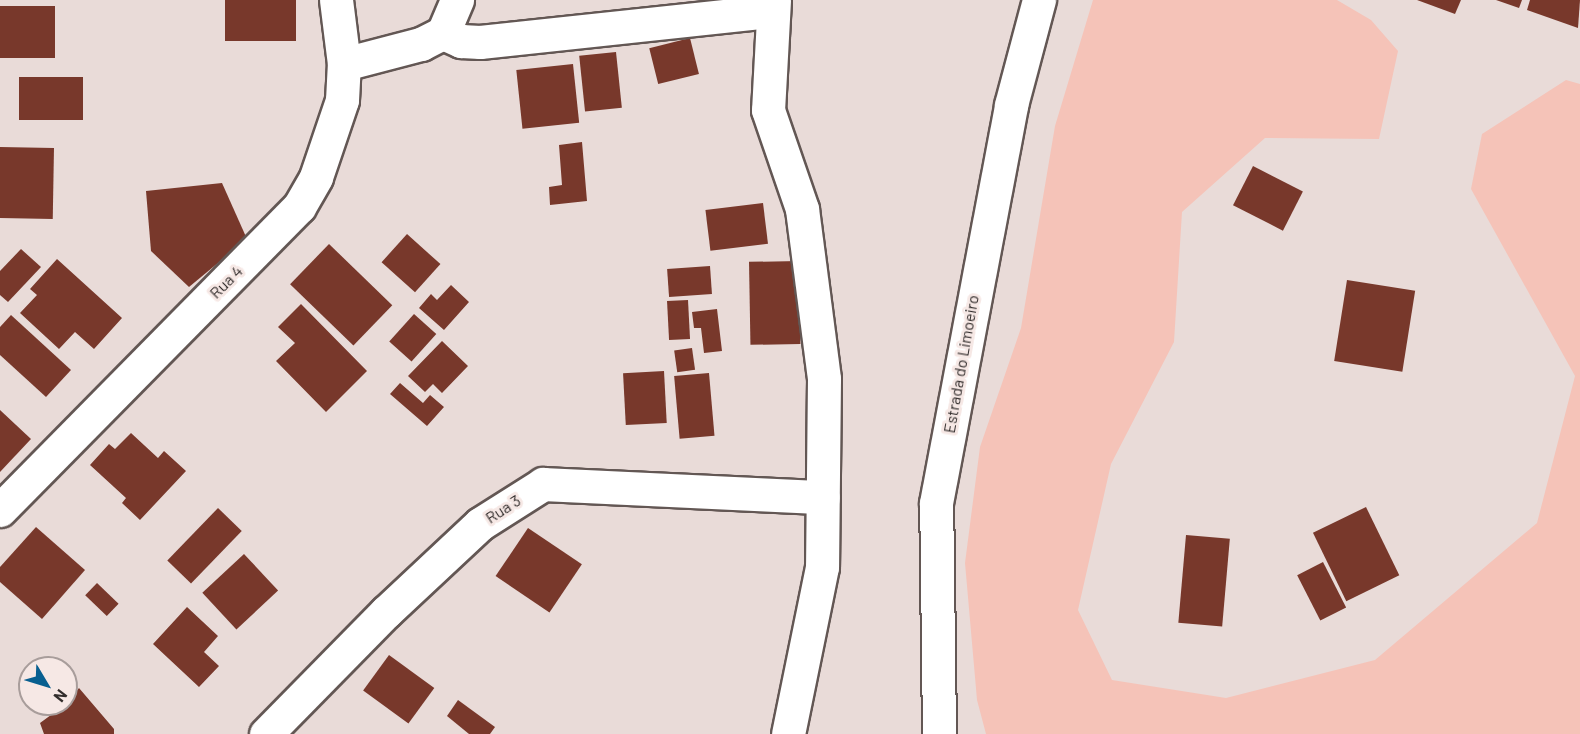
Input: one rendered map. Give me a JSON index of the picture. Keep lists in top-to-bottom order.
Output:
{
  "streets": {
    "street": ["Rua 4", "Estrada do Limoeiro", "Rua 3"]
  },
  "north": "bottom right"
}
